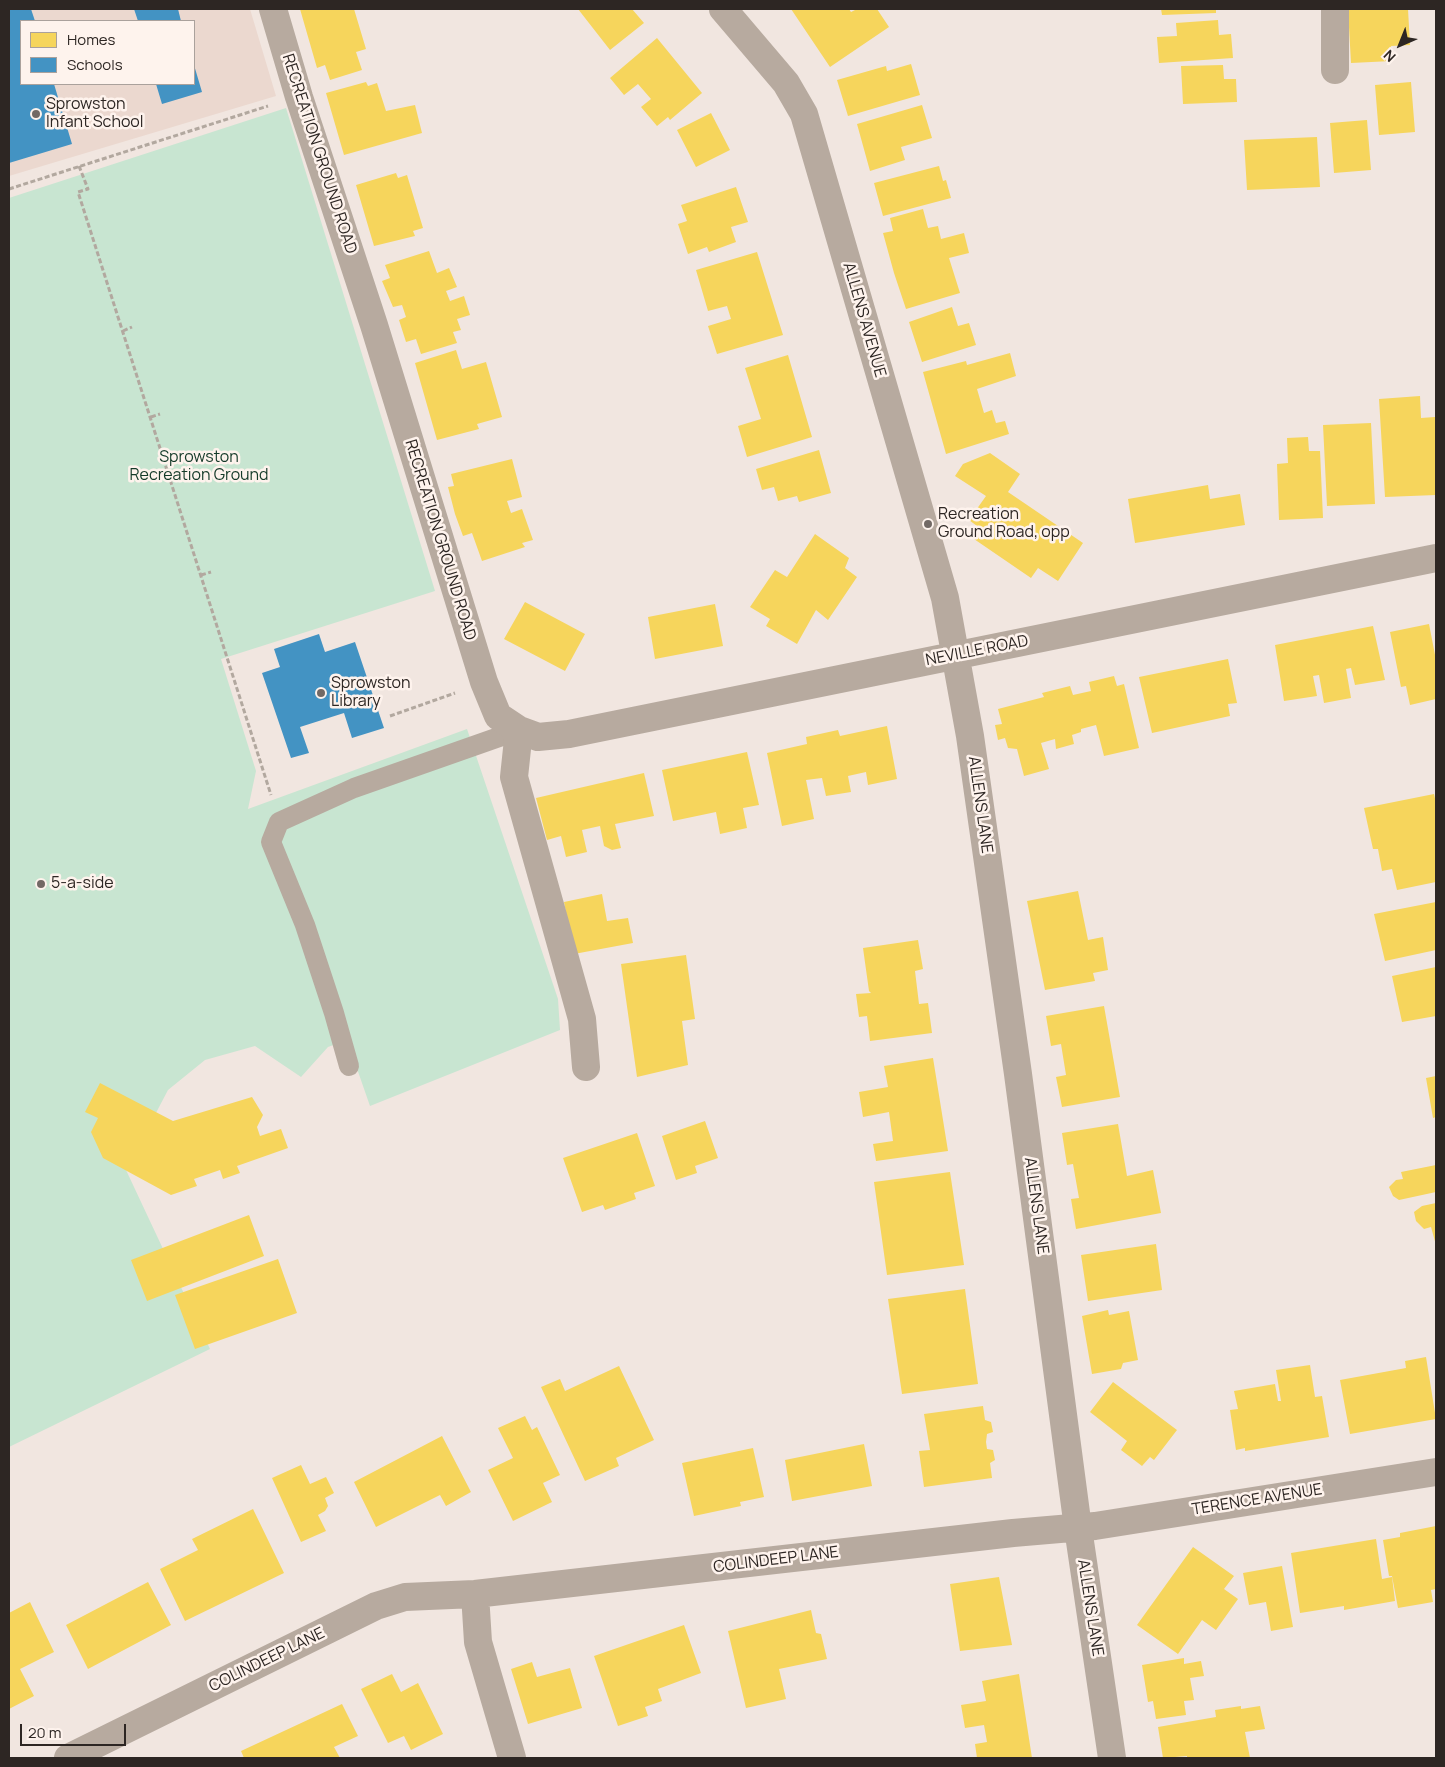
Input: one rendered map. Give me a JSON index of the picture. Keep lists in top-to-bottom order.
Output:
{
  "streets": {
    "street": [
      "RECREATION GROUND ROAD",
      "ALLENS AVENUE",
      "NEVILLE ROAD",
      "ALLENS LANE",
      "TERENCE AVENUE",
      "COLINDEEP LANE"
    ]
  },
  "crossings": [
    ["RECREATION GROUND ROAD", "NEVILLE ROAD"],
    ["ALLENS AVENUE", "NEVILLE ROAD"],
    ["ALLENS AVENUE", "ALLENS LANE"],
    ["NEVILLE ROAD", "ALLENS LANE"],
    ["ALLENS LANE", "TERENCE AVENUE"],
    ["ALLENS LANE", "COLINDEEP LANE"],
    ["TERENCE AVENUE", "COLINDEEP LANE"]
  ],
  "parks": ["Sprowston Recreation Ground"],
  "places": [
    "Sprowston Infant School",
    "Recreation Ground Road, opp",
    "Sprowston Library",
    "5-a-side"
  ],
  "legend": ["Homes", "Schools"],
  "scale_bar": "20 m",
  "north": "bottom left"
}
